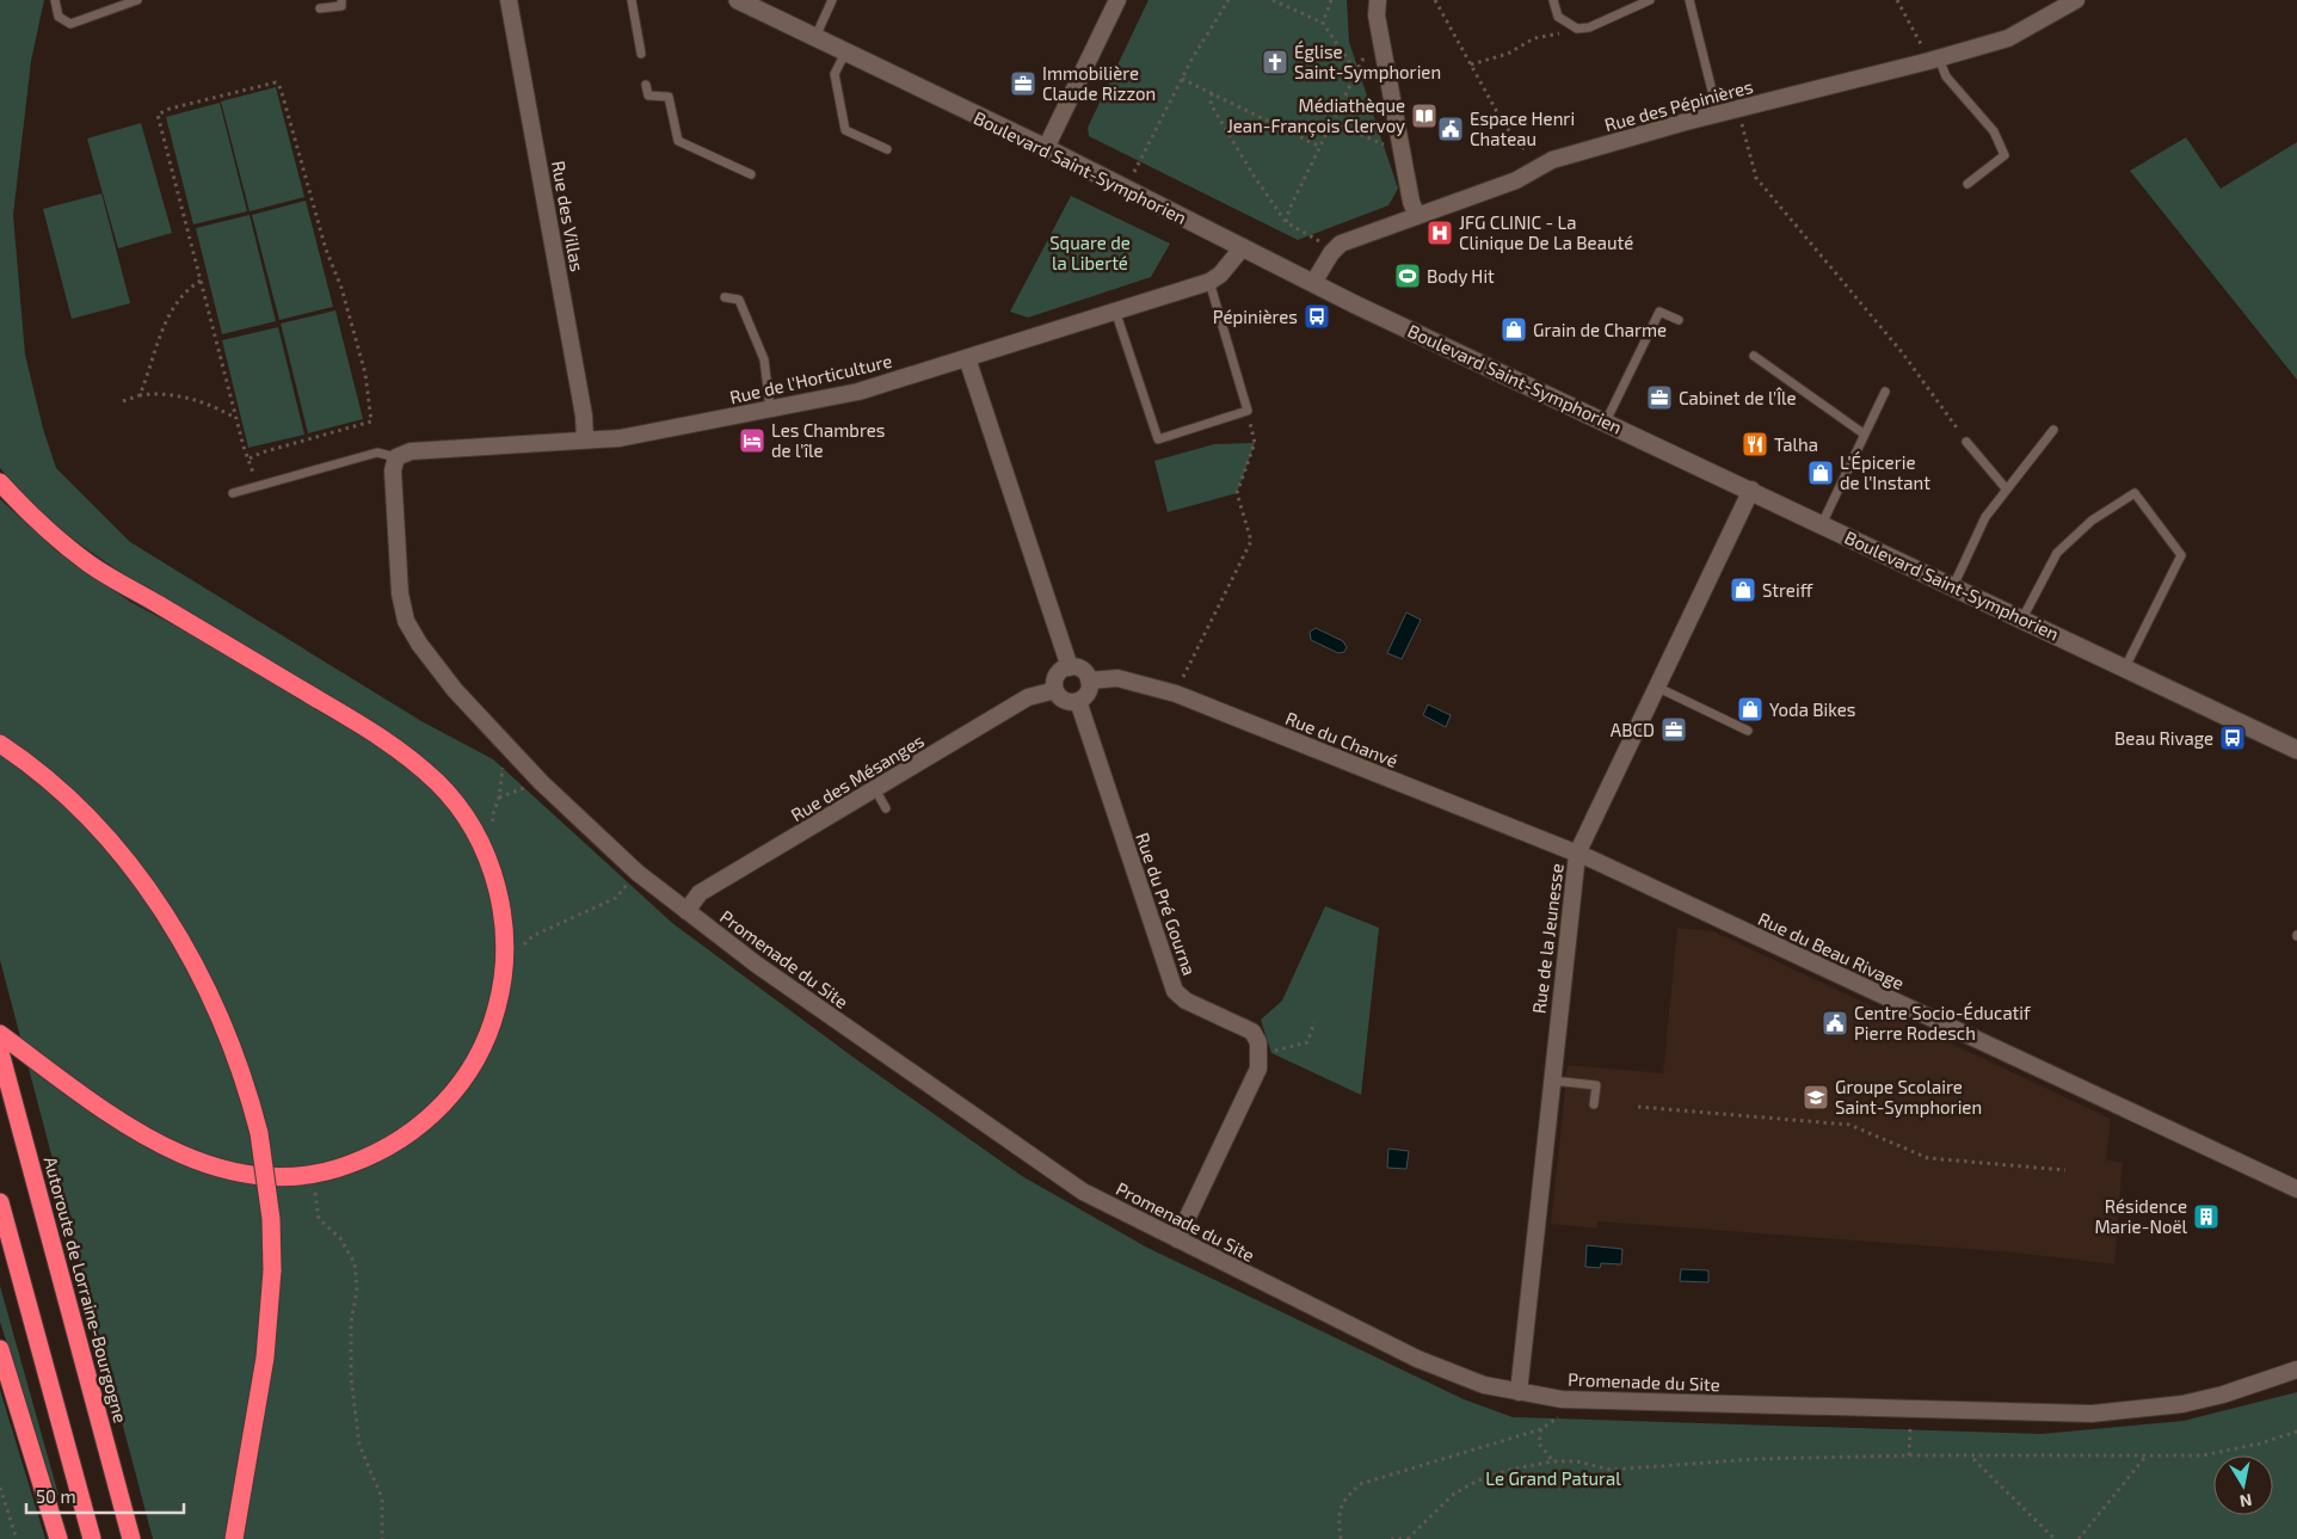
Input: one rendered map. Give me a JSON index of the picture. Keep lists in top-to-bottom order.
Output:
{
  "streets": {
    "highway": ["Autoroute de Lorraine-Bourgogne"],
    "main road": ["Boulevard Saint-Symphorien"],
    "street": [
      "Rue des Pépinières",
      "Rue des Villas",
      "Rue de l'Horticulture",
      "Rue du Chanvé",
      "Rue des Mésanges",
      "Rue du Pré Gourna",
      "Rue de la Jeunesse",
      "Rue du Beau Rivage",
      "Promenade du Site"
    ]
  },
  "crossings": [
    ["Rue des Pépinières", "Boulevard Saint-Symphorien"],
    ["Boulevard Saint-Symphorien", "Rue de l'Horticulture"],
    ["Boulevard Saint-Symphorien", "Rue de la Jeunesse"],
    ["Rue des Villas", "Rue de l'Horticulture"],
    ["Rue de l'Horticulture", "Promenade du Site"],
    ["Rue du Chanvé", "Rue des Mésanges"],
    ["Rue du Chanvé", "Rue du Pré Gourna"],
    ["Rue du Chanvé", "Rue de la Jeunesse"],
    ["Rue du Chanvé", "Rue du Beau Rivage"],
    ["Rue des Mésanges", "Rue du Pré Gourna"],
    ["Rue des Mésanges", "Promenade du Site"],
    ["Rue de la Jeunesse", "Rue du Beau Rivage"],
    ["Rue de la Jeunesse", "Promenade du Site"]
  ],
  "parks": ["Square de la Liberté", "Le Grand Patural"],
  "places": {
    "church": ["Église Saint-Symphorien"],
    "office": ["Immobilière Claude Rizzon", "Cabinet de l'Île", "ABCD"],
    "library": ["Médiathèque Jean-François Clervoy"],
    "public building": ["Espace Henri Chateau", "Centre Socio-Éducatif Pierre Rodesch"],
    "hospital": ["JFG CLINIC - La Clinique De La Beauté"],
    "sports": ["Body Hit"],
    "bus stop": ["Pépinières", "Beau Rivage"],
    "shop": [
      "Grain de Charme",
      "L'Épicerie de l'Instant",
      "Streiff",
      "Yoda Bikes"
    ],
    "hotel": ["Les Chambres de l'île"],
    "restaurant": ["Talha"],
    "school or university": ["Groupe Scolaire Saint-Symphorien"],
    "building": ["Résidence Marie-Noël"]
  },
  "scale_bar": "50 m",
  "north": "bottom"
}
